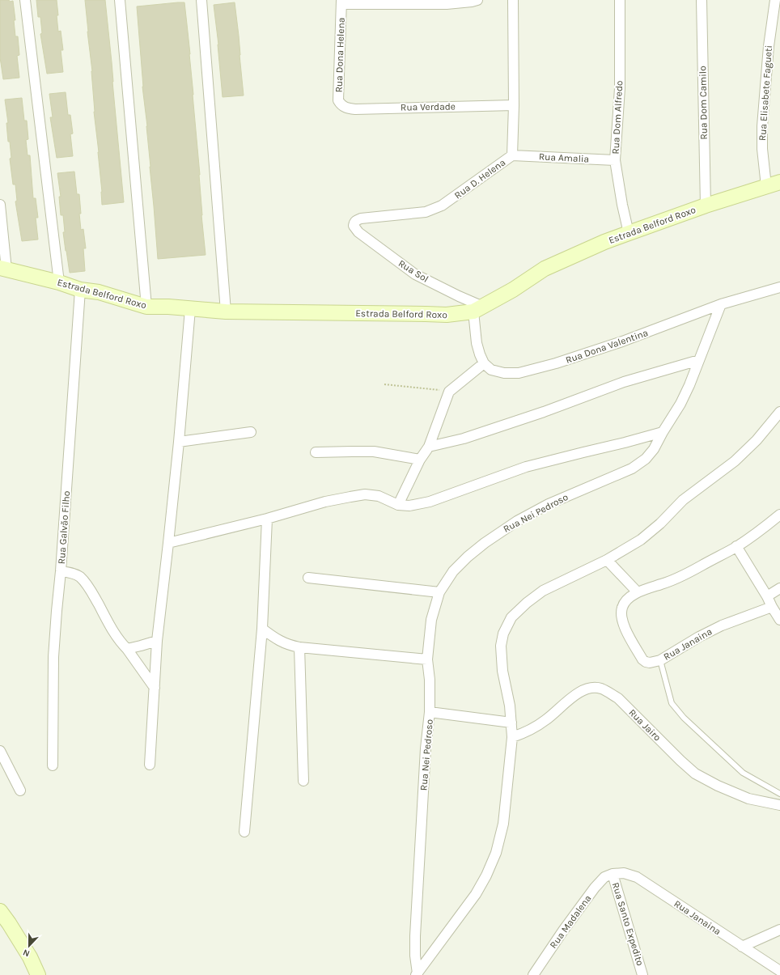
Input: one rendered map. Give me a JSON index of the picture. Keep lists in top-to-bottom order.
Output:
{
  "streets": {
    "street": [
      "Rua Dona Helena",
      "Rua Elisabete Fagueti",
      "Rua Dom Camilo",
      "Rua Verdade",
      "Rua Dom Alfredo",
      "Rua Amalia",
      "Rua D. Helena",
      "Estrada Belford Roxo",
      "Rua Sol",
      "Rua Dona Valentina",
      "Rua Nei Pedroso",
      "Rua Galvão Filho",
      "Rua Janaina",
      "Rua Jairo",
      "Rua Madalena",
      "Rua Santo Expedito"
    ]
  },
  "crossings": [
    ["Rua Dona Helena", "Rua Verdade"],
    ["Rua Elisabete Fagueti", "Estrada Belford Roxo"],
    ["Rua Dom Camilo", "Estrada Belford Roxo"],
    ["Rua Verdade", "Rua D. Helena"],
    ["Rua Dom Alfredo", "Rua Amalia"],
    ["Rua Dom Alfredo", "Estrada Belford Roxo"],
    ["Rua Amalia", "Rua D. Helena"],
    ["Rua D. Helena", "Rua Sol"],
    ["Estrada Belford Roxo", "Rua Sol"],
    ["Estrada Belford Roxo", "Rua Galvão Filho"],
    ["Rua Dona Valentina", "Rua Nei Pedroso"],
    ["Rua Nei Pedroso", "Rua Jairo"],
    ["Rua Janaina", "Rua Madalena"],
    ["Rua Janaina", "Rua Santo Expedito"],
    ["Rua Madalena", "Rua Santo Expedito"]
  ],
  "north": "bottom"
}
